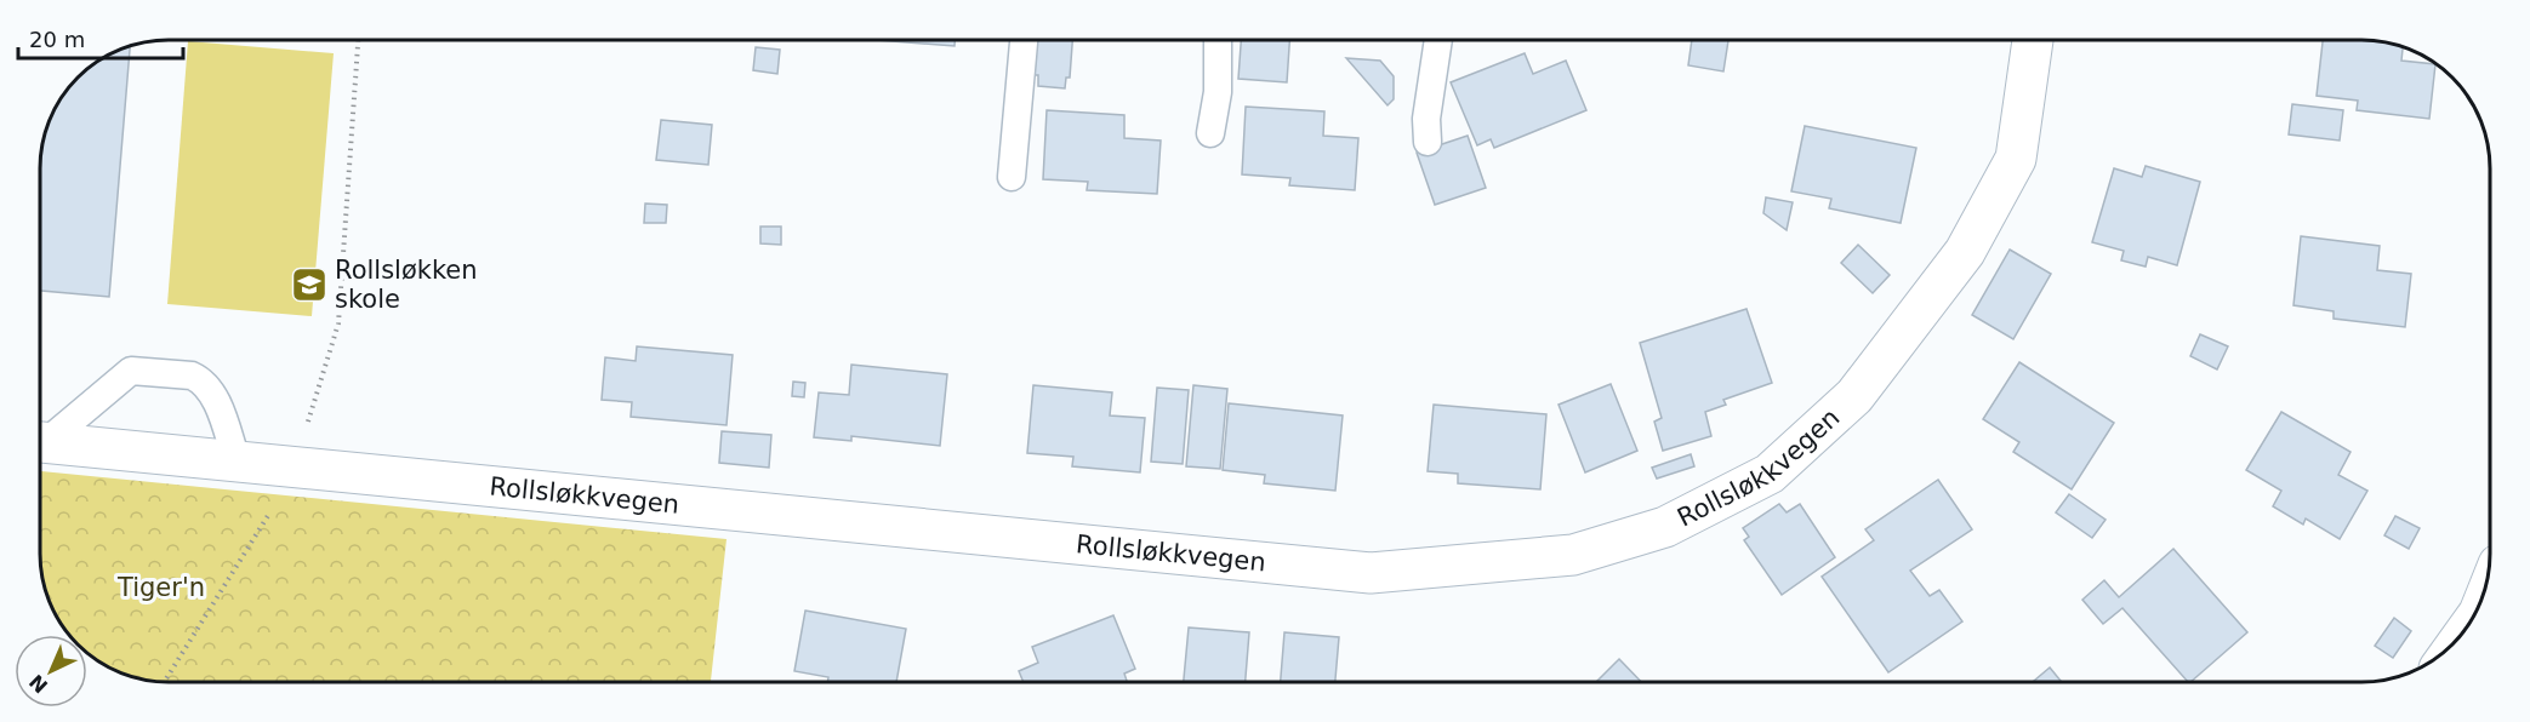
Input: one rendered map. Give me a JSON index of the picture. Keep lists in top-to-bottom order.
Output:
{
  "streets": {
    "street": ["Rollsløkkvegen"]
  },
  "parks": ["Tiger'n"],
  "places": {
    "school or university": ["Rollsløkken skole"]
  },
  "scale_bar": "20 m",
  "north": "bottom left"
}
